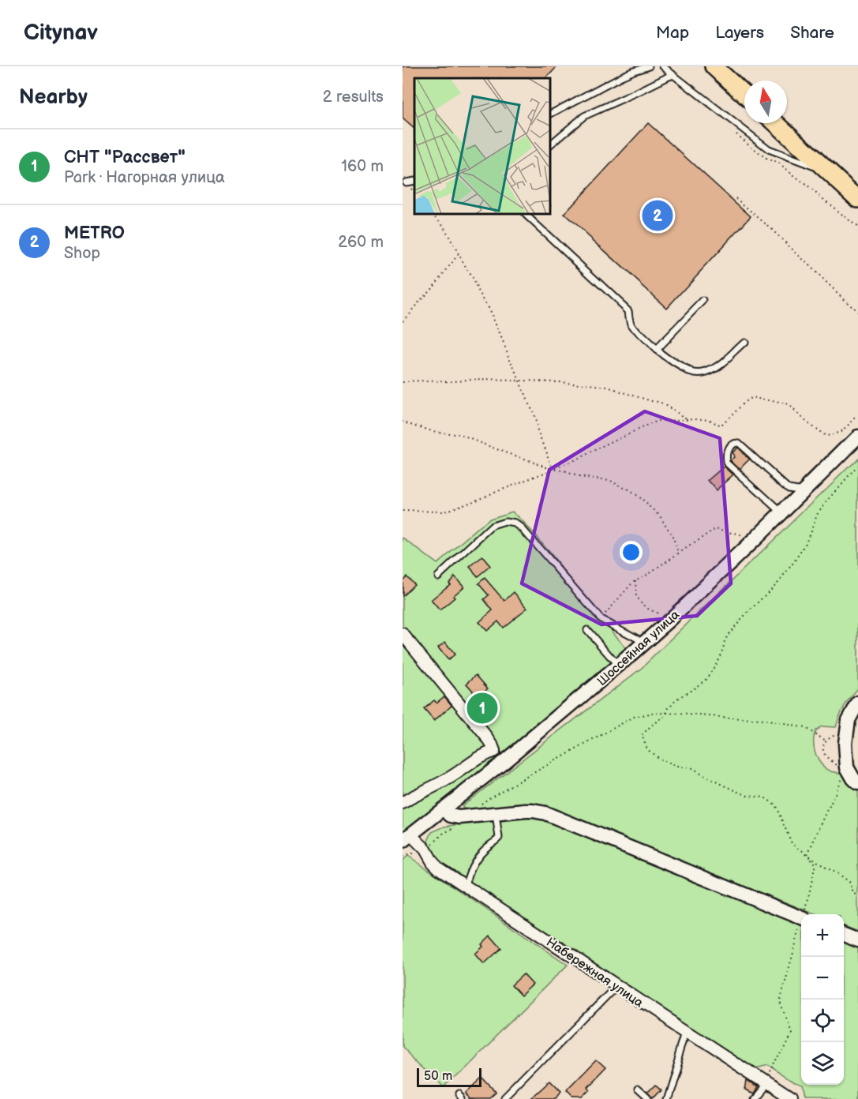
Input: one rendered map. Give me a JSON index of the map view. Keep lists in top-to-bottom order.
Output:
{
  "streets": {
    "street": ["Шоссейная улица", "Набережная улица"]
  },
  "crossings": [
    ["Шоссейная улица", "Набережная улица"]
  ],
  "scale_bar": "50 m",
  "north": "top",
  "page": {
    "header": "Citynav",
    "nav": ["Map", "Layers", "Share"],
    "heading": ["Nearby", "2 results"],
    "list": [
      {
        "mark": "1",
        "name": "СНТ \"Рассвет\"",
        "note": "Park · Нагорная улица",
        "value": "160 m"
      },
      {
        "mark": "2",
        "name": "METRO",
        "note": "Shop",
        "value": "260 m"
      }
    ],
    "pins": ["2", "1"],
    "map_buttons": ["+", "−"],
    "scale": "50 m"
  }
}
